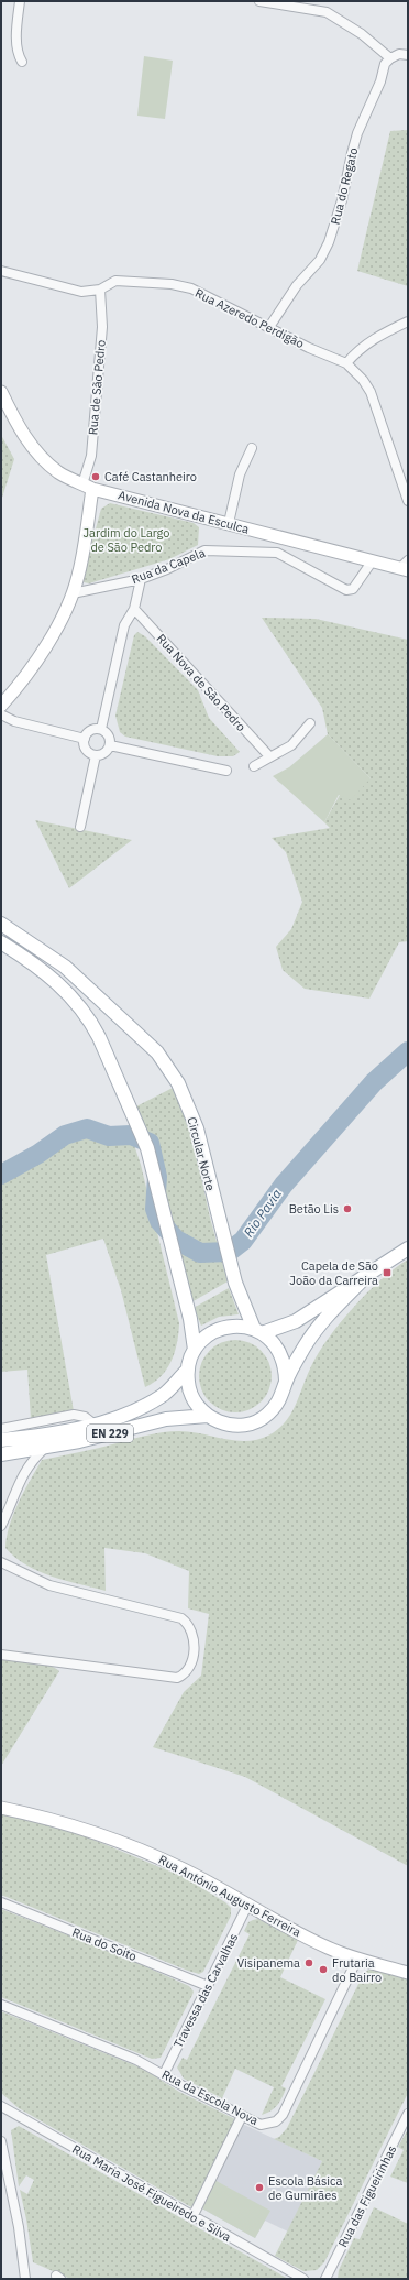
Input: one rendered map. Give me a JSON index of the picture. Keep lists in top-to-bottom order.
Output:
{
  "streets": {
    "main road": ["Circular Norte", "EN 229"],
    "street": [
      "Rua do Regato",
      "Rua Azeredo Perdigão",
      "Rua de São Pedro",
      "Avenida Nova da Esculca",
      "Rua da Capela",
      "Rua Nova de São Pedro",
      "Rua António Augusto Ferreira",
      "Rua do Soito",
      "Travessa das Carvalhas",
      "Rua da Escola Nova",
      "Rua Maria José Figueiredo e Silva",
      "Rua das Figueirinhas"
    ]
  },
  "crossings": [
    ["Rua do Regato", "Rua Azeredo Perdigão"],
    ["Rua Azeredo Perdigão", "Rua de São Pedro"],
    ["Rua de São Pedro", "Avenida Nova da Esculca"],
    ["Rua de São Pedro", "Rua da Capela"],
    ["Avenida Nova da Esculca", "Rua da Capela"],
    ["Circular Norte", "EN 229"],
    ["Rua António Augusto Ferreira", "Travessa das Carvalhas"],
    ["Rua António Augusto Ferreira", "Rua da Escola Nova"],
    ["Rua do Soito", "Travessa das Carvalhas"],
    ["Travessa das Carvalhas", "Rua da Escola Nova"]
  ],
  "water": ["Rio Pavia"],
  "parks": ["Jardim do Largo de São Pedro"],
  "places": {
    "other": [
      "Café Castanheiro",
      "Betão Lis",
      "Visipanema",
      "Frutaria do Bairro",
      "Escola Básica de Gumirães"
    ],
    "transit": ["Capela de São João da Carreira"]
  }
}
